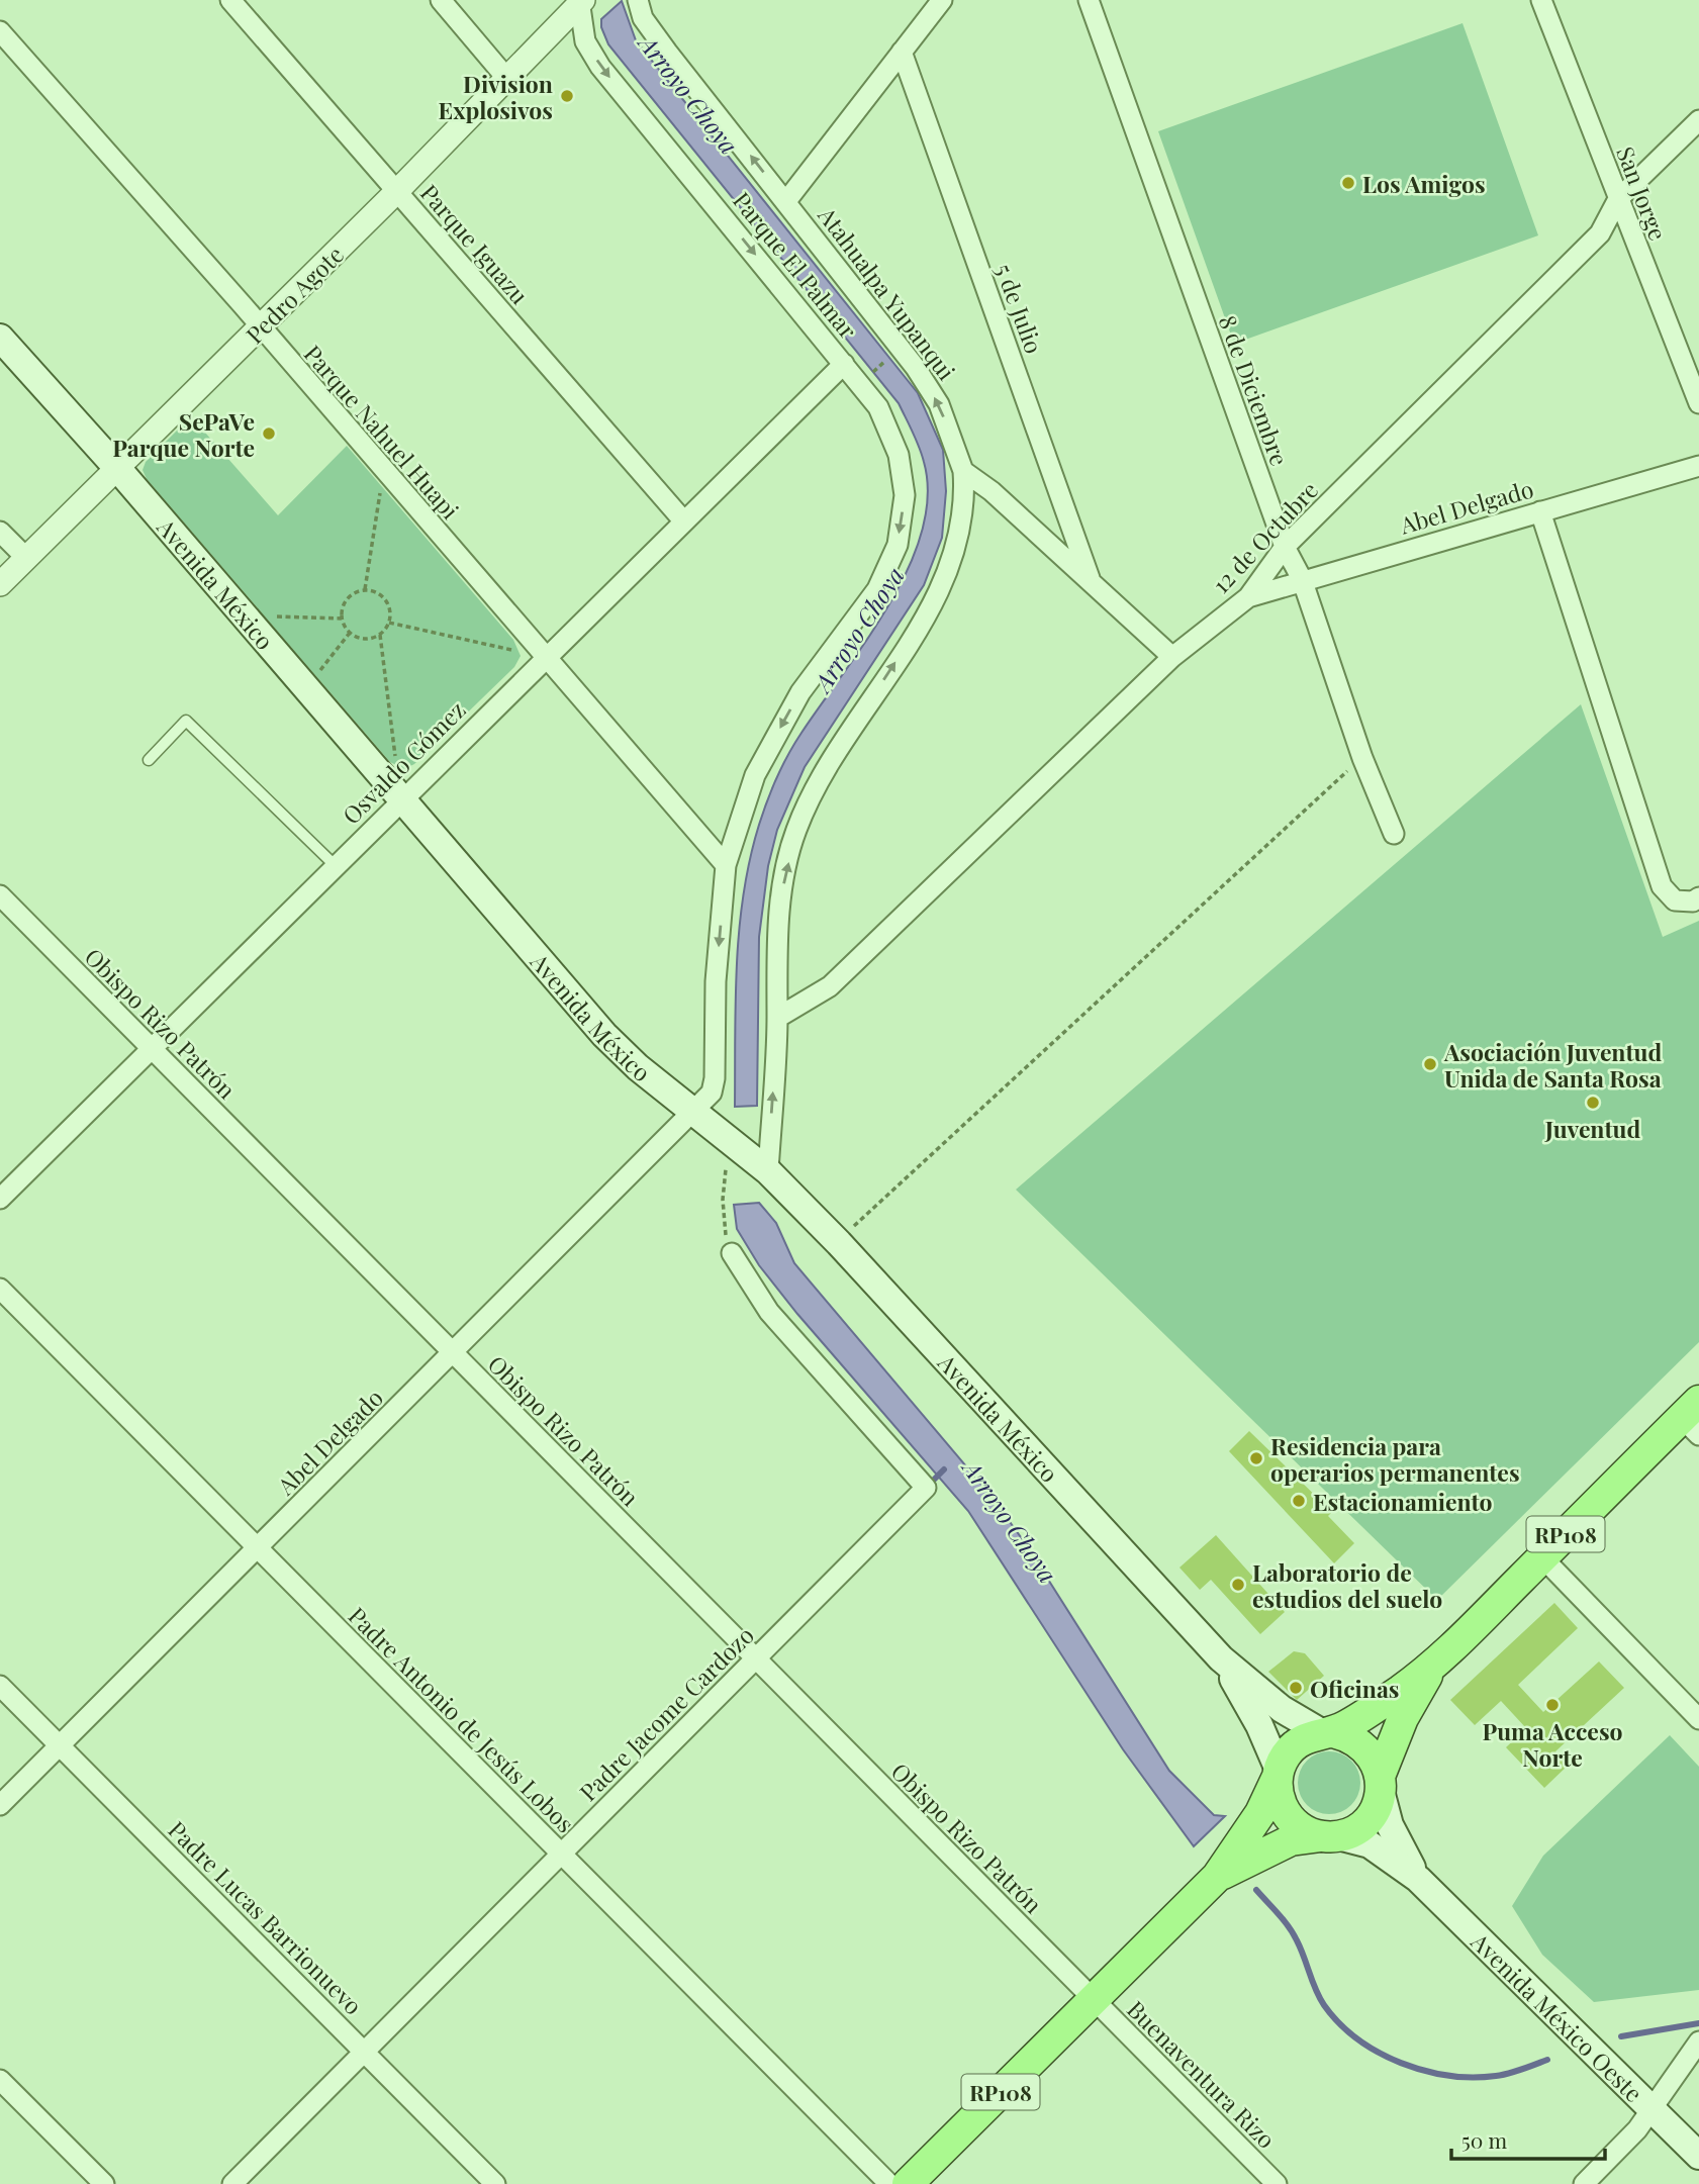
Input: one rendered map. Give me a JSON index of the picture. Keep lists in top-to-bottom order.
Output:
{
  "streets": {
    "main road": ["Avenida México", "RP108", "Avenida México Oeste"],
    "street": [
      "San Jorge",
      "Parque Iguazu",
      "Parque El Palmar",
      "Atahualpa Yupanqui",
      "Pedro Agote",
      "5 de Julio",
      "8 de Diciembre",
      "Parque Nahuel Huapi",
      "Abel Delgado",
      "12 de Octubre",
      "Osvaldo Gómez",
      "Obispo Rizo Patrón",
      "Padre Jacome Cardozo",
      "Padre Antonio de Jesús Lobos",
      "Padre Lucas Barrionuevo",
      "Buenaventura Rizo"
    ]
  },
  "crossings": [
    ["San Jorge", "12 de Octubre"],
    ["Parque Iguazu", "Pedro Agote"],
    ["Parque Iguazu", "Osvaldo Gómez"],
    ["Parque El Palmar", "Pedro Agote"],
    ["Parque El Palmar", "Parque Nahuel Huapi"],
    ["Parque El Palmar", "Abel Delgado"],
    ["Parque El Palmar", "Osvaldo Gómez"],
    ["Pedro Agote", "Parque Nahuel Huapi"],
    ["Pedro Agote", "Avenida México"],
    ["8 de Diciembre", "Abel Delgado"],
    ["8 de Diciembre", "12 de Octubre"],
    ["Parque Nahuel Huapi", "Abel Delgado"],
    ["Parque Nahuel Huapi", "Osvaldo Gómez"],
    ["Abel Delgado", "12 de Octubre"],
    ["Abel Delgado", "Avenida México"],
    ["Abel Delgado", "Obispo Rizo Patrón"],
    ["Abel Delgado", "Padre Antonio de Jesús Lobos"],
    ["Abel Delgado", "Padre Lucas Barrionuevo"],
    ["Avenida México", "Osvaldo Gómez"],
    ["Avenida México", "RP108"],
    ["Avenida México", "Avenida México Oeste"],
    ["Osvaldo Gómez", "Obispo Rizo Patrón"],
    ["Obispo Rizo Patrón", "RP108"],
    ["Obispo Rizo Patrón", "Padre Jacome Cardozo"],
    ["Obispo Rizo Patrón", "Buenaventura Rizo"],
    ["RP108", "Avenida México Oeste"],
    ["RP108", "Buenaventura Rizo"],
    ["Padre Jacome Cardozo", "Padre Antonio de Jesús Lobos"],
    ["Padre Jacome Cardozo", "Padre Lucas Barrionuevo"]
  ],
  "one_way": ["Parque El Palmar", "Atahualpa Yupanqui"],
  "water": ["Arroyo Choya"],
  "places": [
    "Division Explosivos",
    "Los Amigos",
    "SePaVe Parque Norte",
    "Asociación Juventud Unida de Santa Rosa",
    "Juventud",
    "Residencia para operarios permanentes",
    "Estacionamiento",
    "Laboratorio de estudios del suelo",
    "Oficinas",
    "Puma Acceso Norte"
  ],
  "scale_bar": "50 m"
}
